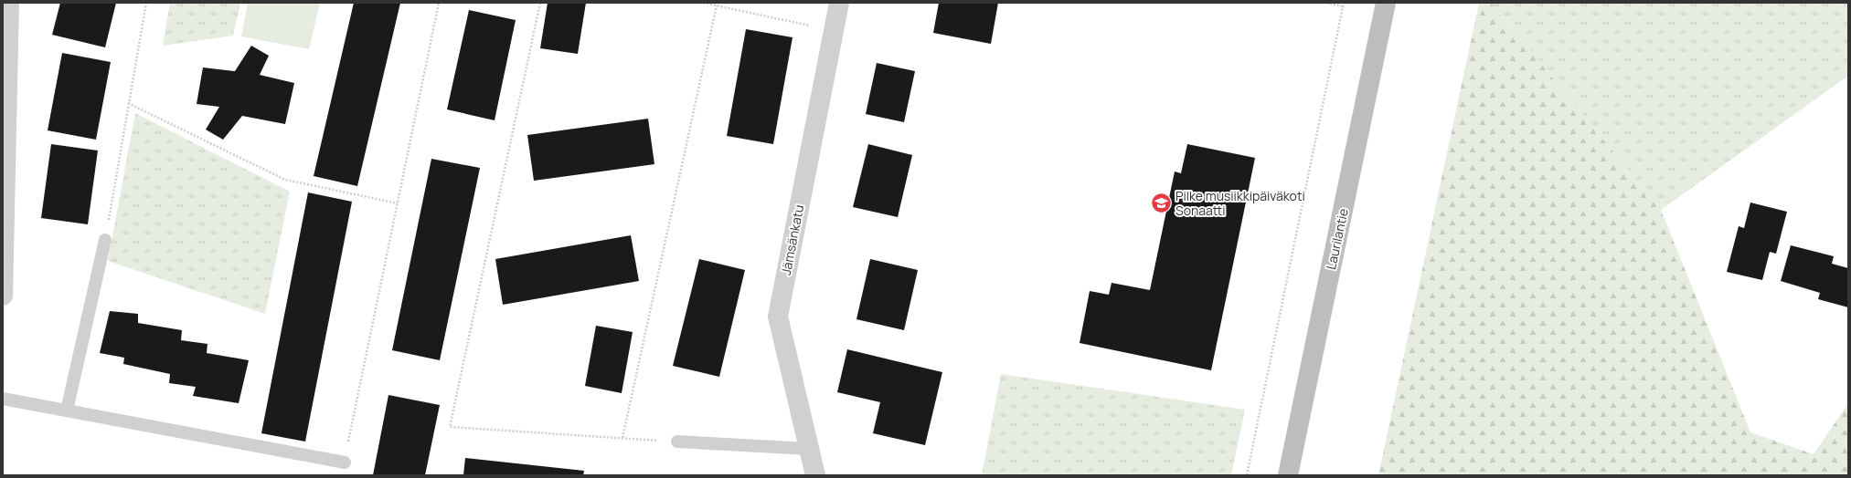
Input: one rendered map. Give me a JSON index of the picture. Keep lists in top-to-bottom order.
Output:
{
  "streets": {
    "street": ["Laurilantie", "Jämsänkatu"]
  },
  "places": {
    "school or university": ["Pilke musiikkipäiväkoti Sonaatti"]
  }
}
